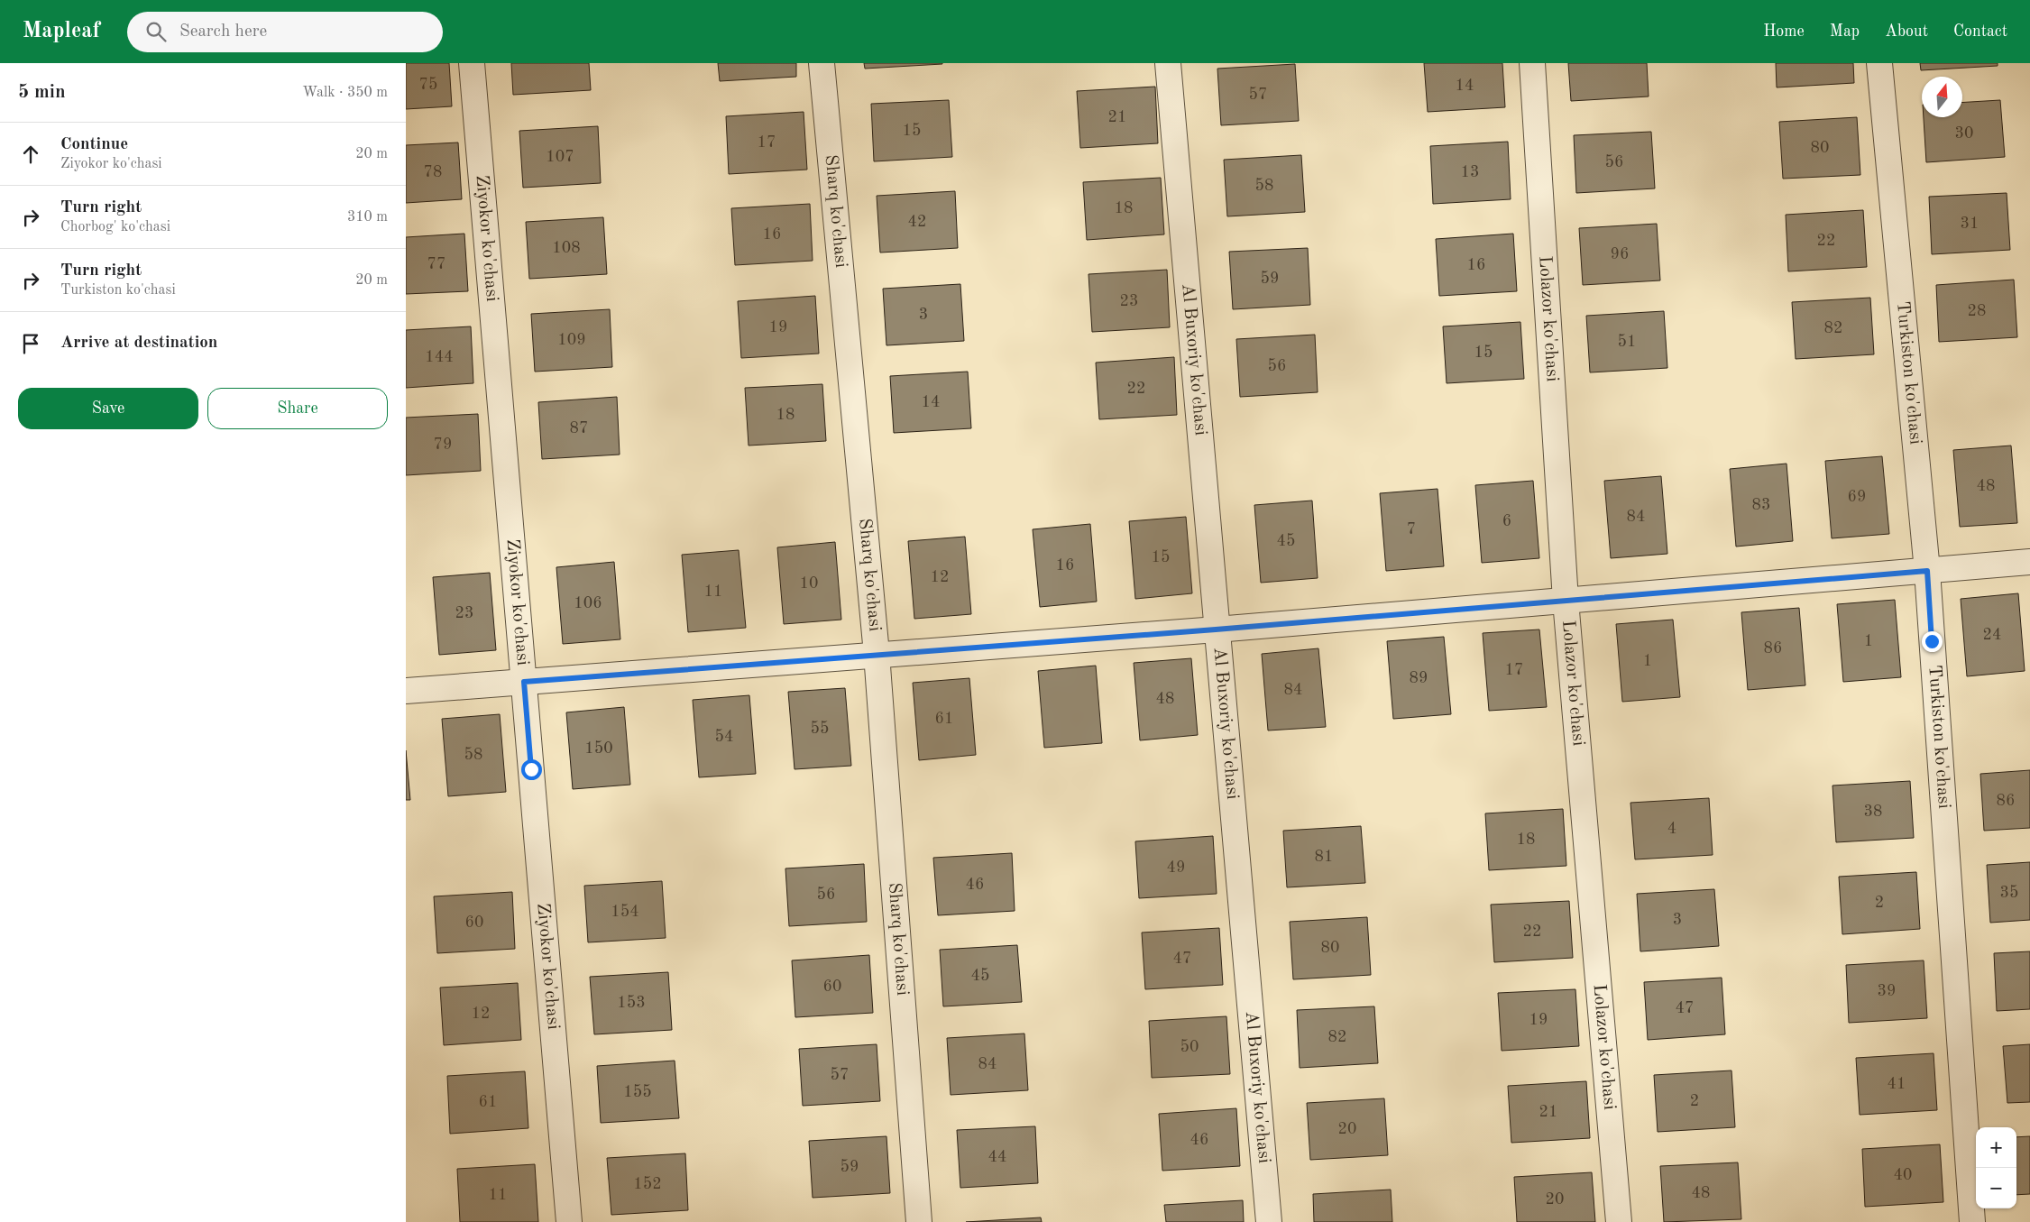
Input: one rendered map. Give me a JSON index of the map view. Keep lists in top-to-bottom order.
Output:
{
  "streets": {
    "street": [
      "Sharq ko'chasi",
      "Ziyokor ko'chasi",
      "Lolazor ko'chasi",
      "Al Buxoriy ko'chasi",
      "Turkiston ko'chasi"
    ]
  },
  "house_numbers": [
    "75",
    "14",
    "57",
    "21",
    "15",
    "30",
    "17",
    "80",
    "107",
    "56",
    "78",
    "13",
    "58",
    "18",
    "42",
    "31",
    "16",
    "22",
    "108",
    "96",
    "77",
    "16",
    "59",
    "23",
    "28",
    "3",
    "19",
    "82",
    "109",
    "51",
    "15",
    "144",
    "56",
    "22",
    "14",
    "18",
    "87",
    "79",
    "48",
    "69",
    "83",
    "84",
    "6",
    "7",
    "45",
    "15",
    "16",
    "12",
    "10",
    "11",
    "106",
    "23",
    "24",
    "1",
    "86",
    "1",
    "17",
    "89",
    "84",
    "48",
    "61",
    "55",
    "54",
    "150",
    "58",
    "86",
    "38",
    "4",
    "18",
    "81",
    "49",
    "46",
    "35",
    "56",
    "2",
    "154",
    "3",
    "60",
    "22",
    "80",
    "47",
    "45",
    "60",
    "39",
    "153",
    "47",
    "12",
    "19",
    "82",
    "50",
    "84",
    "57",
    "41",
    "155",
    "2",
    "61",
    "21",
    "20",
    "46",
    "44",
    "59",
    "40",
    "152",
    "48",
    "11",
    "20"
  ],
  "north": "top",
  "page": {
    "header": "Mapleaf",
    "search": "Search here",
    "nav": [
      "Home",
      "Map",
      "About",
      "Contact"
    ],
    "heading": ["5 min", "Walk · 350 m"],
    "list": [
      ["Continue", "Ziyokor ko'chasi", "20 m"],
      ["Turn right", "Chorbog' ko'chasi", "310 m"],
      ["Turn right", "Turkiston ko'chasi", "20 m"],
      "Arrive at destination"
    ],
    "buttons": ["Save", "Share"],
    "map_buttons": ["+", "−"]
  }
}
